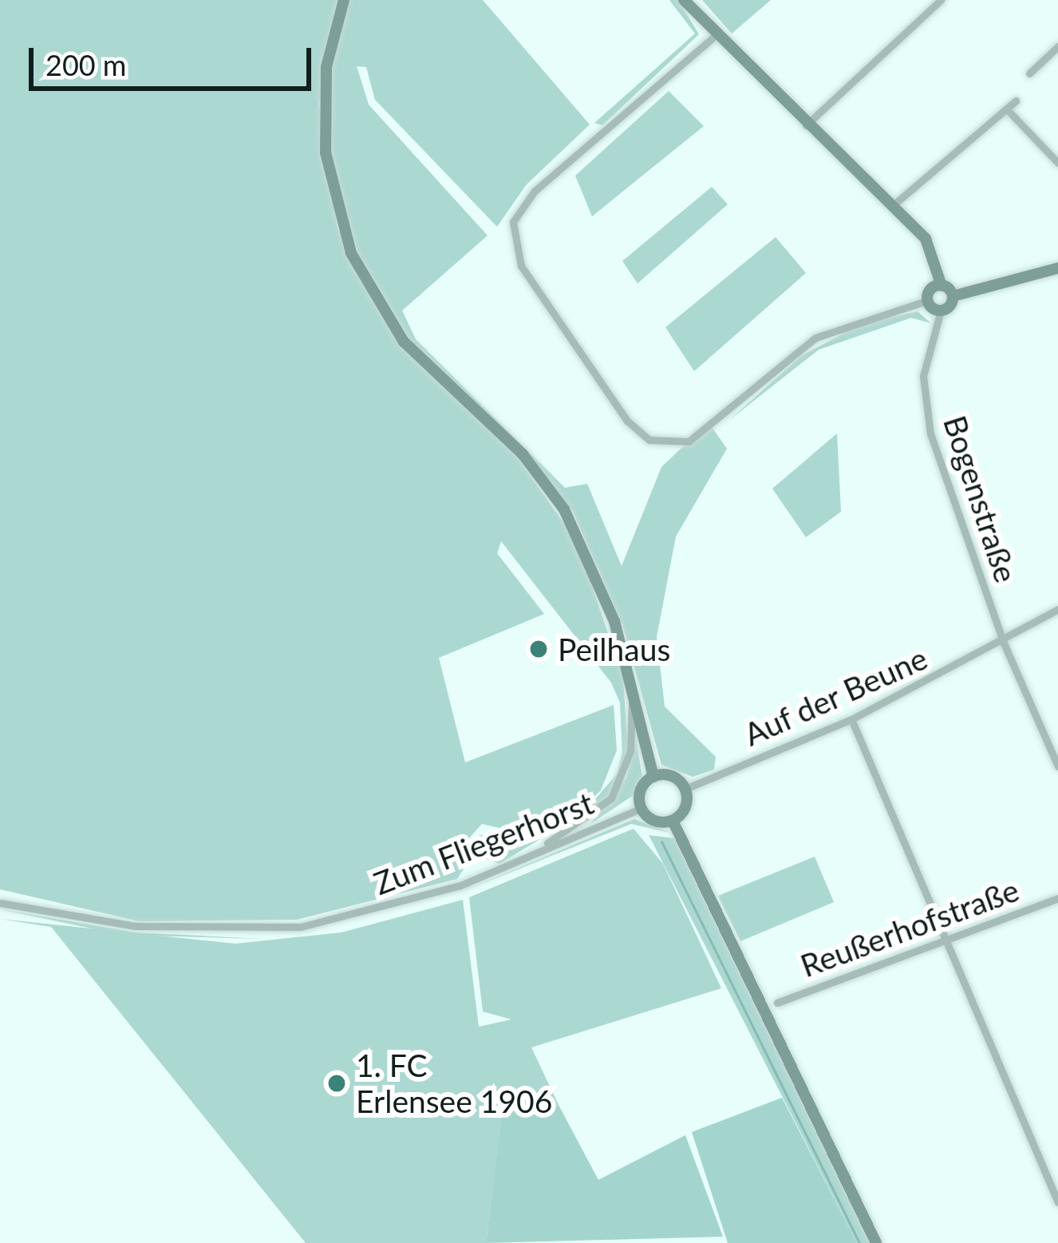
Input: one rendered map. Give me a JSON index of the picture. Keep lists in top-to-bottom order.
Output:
{
  "streets": {
    "street": [
      "Bogenstraße",
      "Auf der Beune",
      "Zum Fliegerhorst",
      "Reußerhofstraße"
    ]
  },
  "crossings": [
    ["Bogenstraße", "Auf der Beune"],
    ["Auf der Beune", "Zum Fliegerhorst"]
  ],
  "places": ["Peilhaus", "1. FC Erlensee 1906"],
  "scale_bar": "200 m"
}
